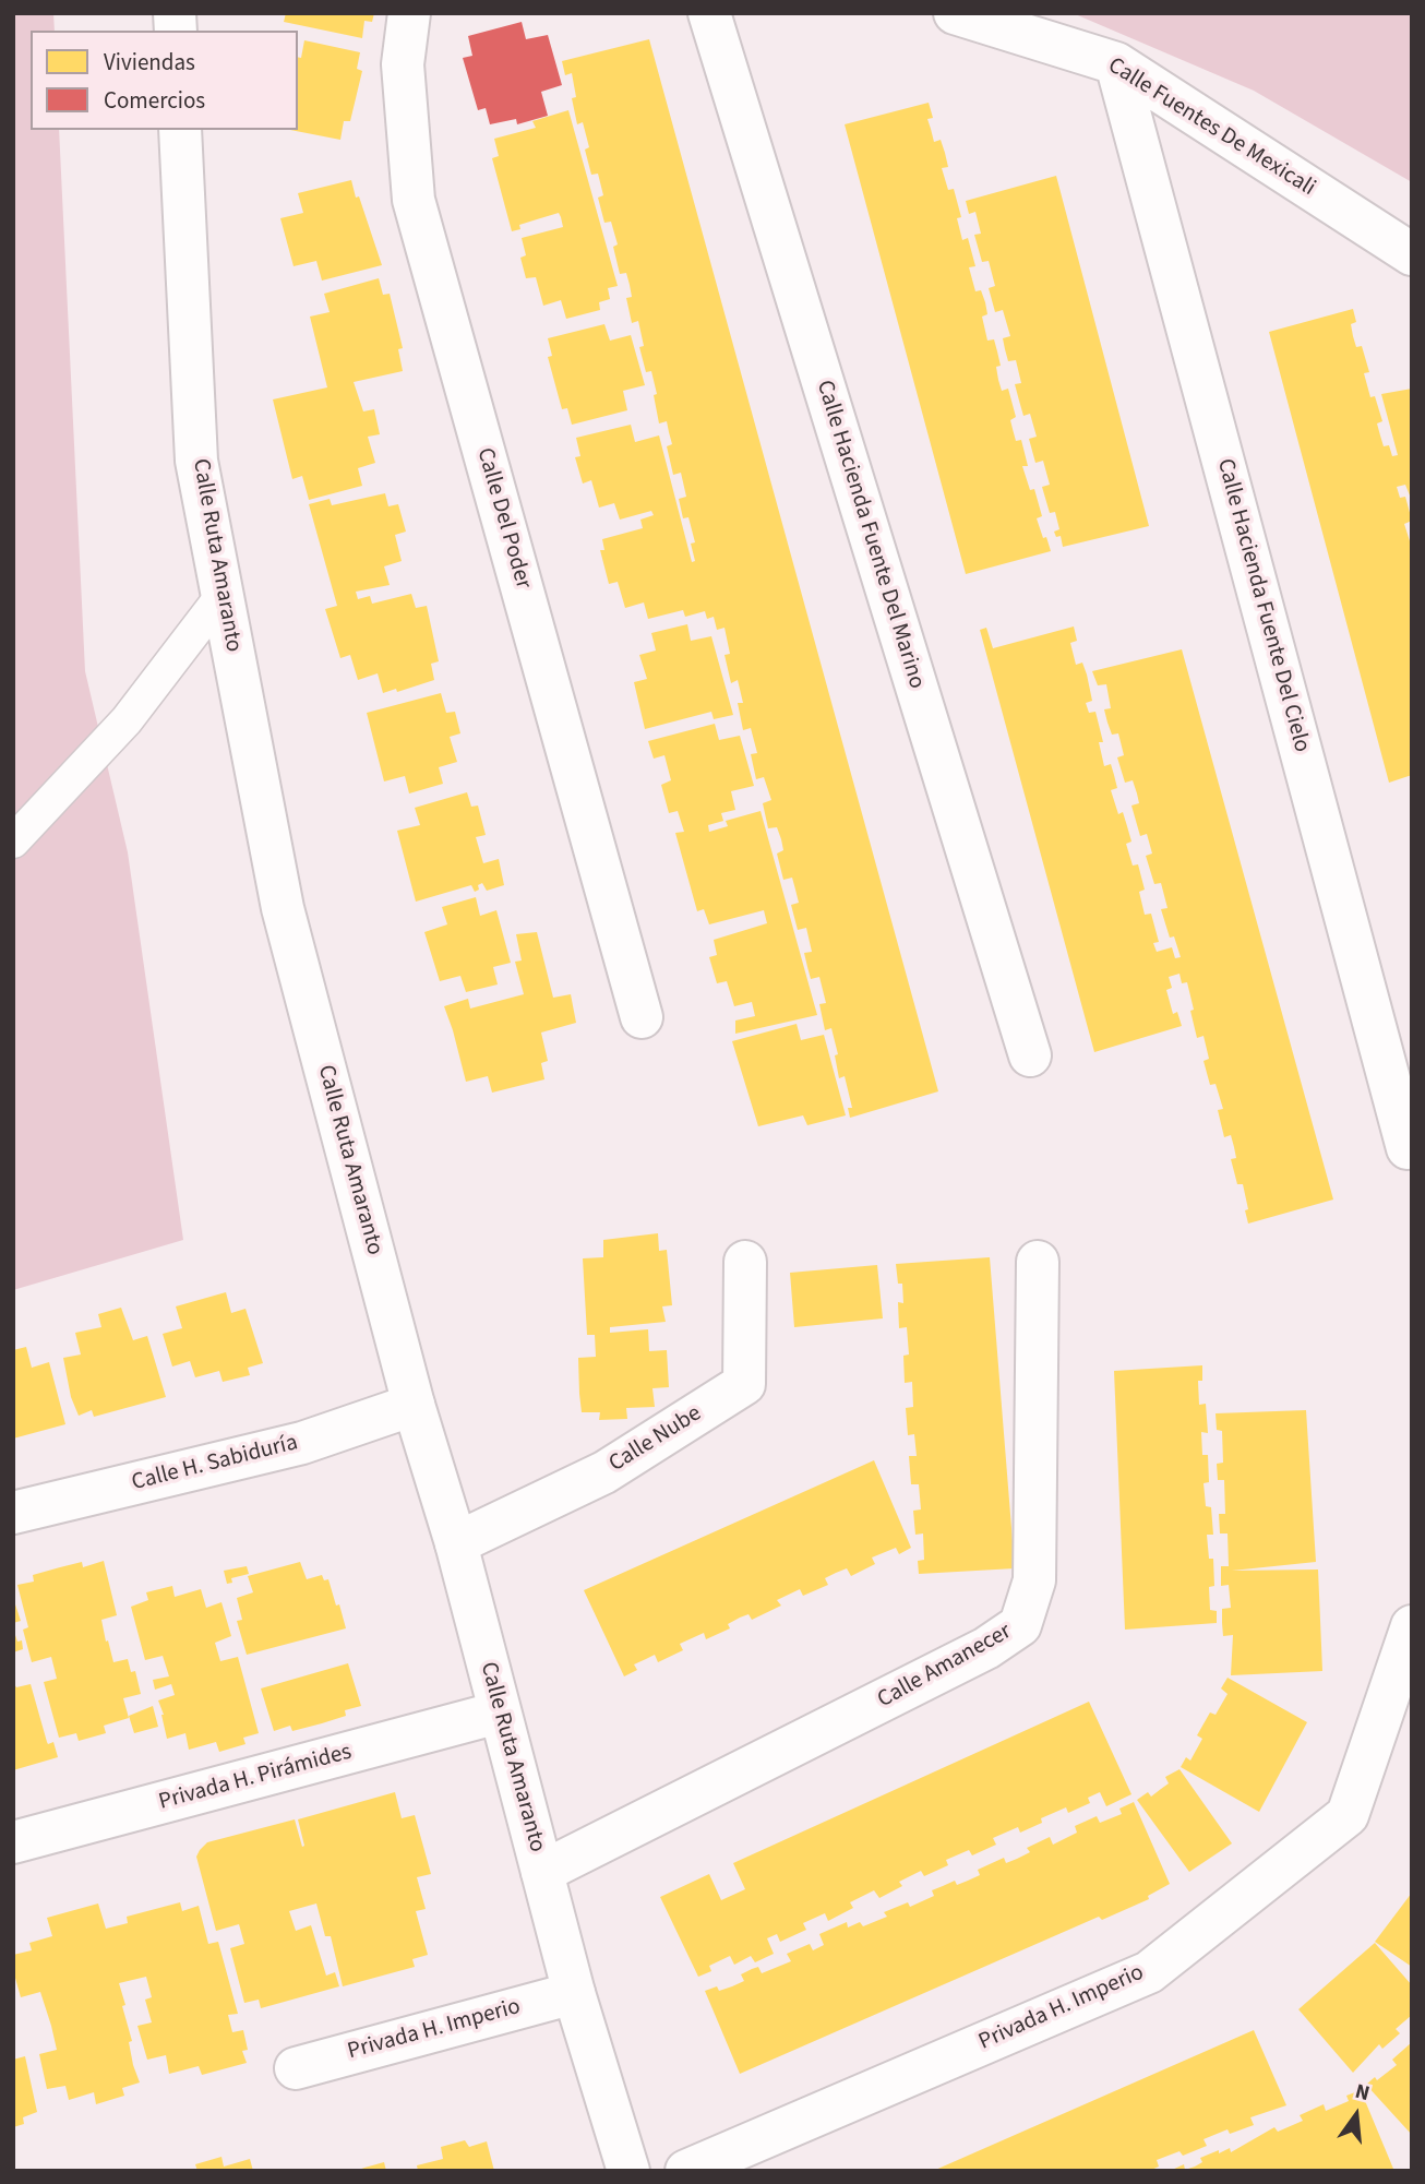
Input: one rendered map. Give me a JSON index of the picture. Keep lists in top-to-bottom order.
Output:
{
  "streets": {
    "street": [
      "Calle Fuentes De Mexicali",
      "Calle Del Poder",
      "Calle Hacienda Fuente Del Marino",
      "Calle Ruta Amaranto",
      "Calle Hacienda Fuente Del Cielo",
      "Calle Nube",
      "Calle H. Sabiduría",
      "Calle Amanecer",
      "Privada H. Pirámides",
      "Privada H. Imperio"
    ]
  },
  "crossings": [
    ["Calle Fuentes De Mexicali", "Calle Hacienda Fuente Del Cielo"],
    ["Calle Ruta Amaranto", "Calle Nube"],
    ["Calle Ruta Amaranto", "Calle H. Sabiduría"],
    ["Calle Ruta Amaranto", "Calle Amanecer"],
    ["Calle Ruta Amaranto", "Privada H. Pirámides"],
    ["Calle Ruta Amaranto", "Privada H. Imperio"]
  ],
  "legend": ["Viviendas", "Comercios"],
  "north": "top"
}
